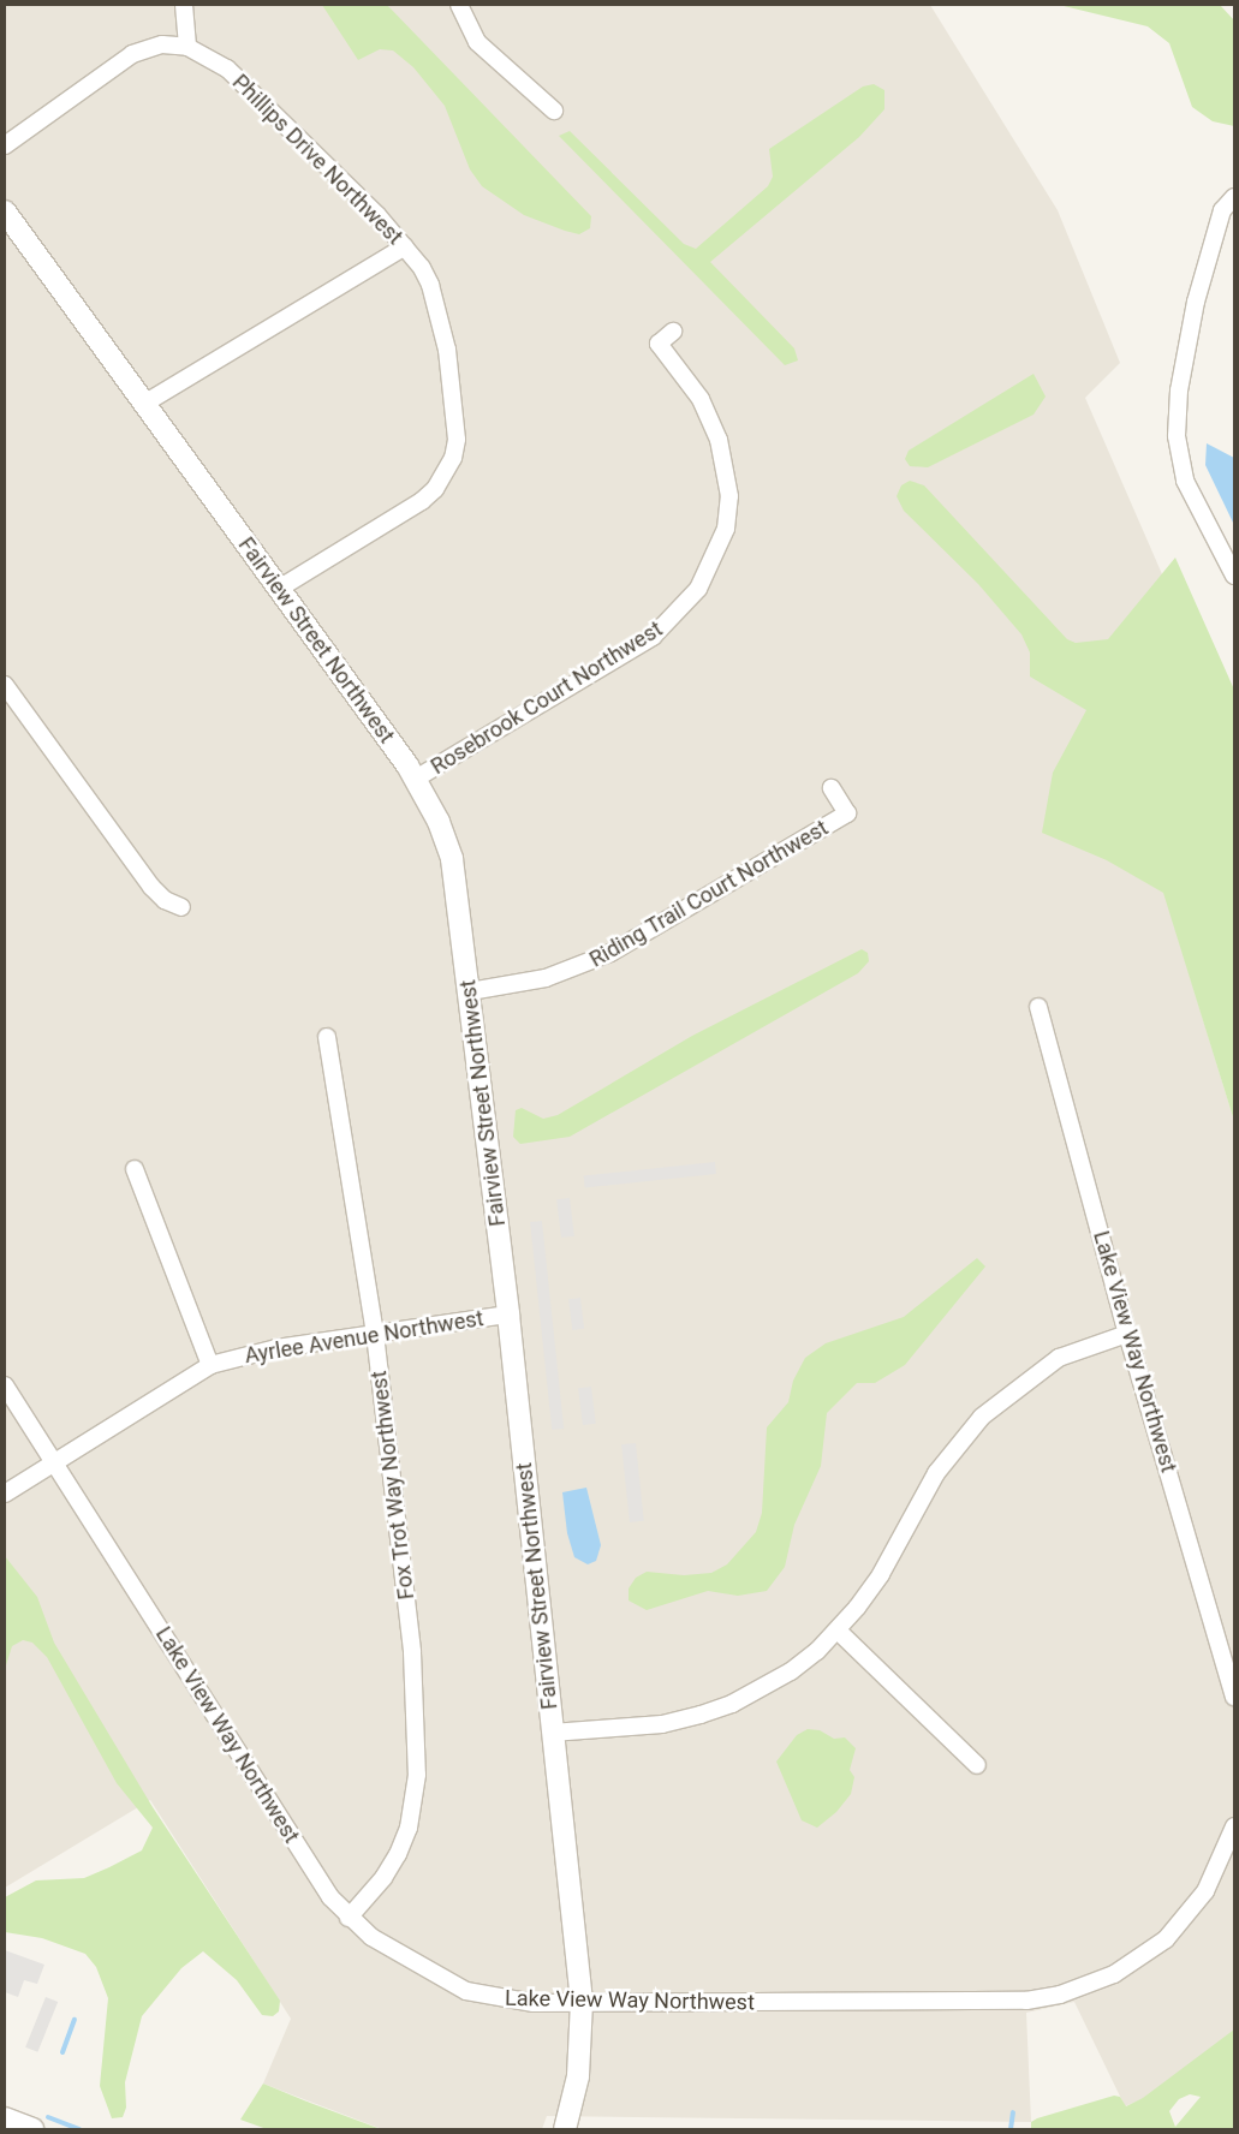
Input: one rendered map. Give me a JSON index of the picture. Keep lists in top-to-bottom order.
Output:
{
  "streets": {
    "street": [
      "Phillips Drive Northwest",
      "Fairview Street Northwest",
      "Rosebrook Court Northwest",
      "Riding Trail Court Northwest",
      "Ayrlee Avenue Northwest",
      "Lake View Way Northwest",
      "Fox Trot Way Northwest"
    ]
  },
  "crossings": [
    ["Phillips Drive Northwest", "Fairview Street Northwest"],
    ["Fairview Street Northwest", "Rosebrook Court Northwest"],
    ["Fairview Street Northwest", "Riding Trail Court Northwest"],
    ["Fairview Street Northwest", "Ayrlee Avenue Northwest"],
    ["Fairview Street Northwest", "Lake View Way Northwest"],
    ["Ayrlee Avenue Northwest", "Lake View Way Northwest"],
    ["Ayrlee Avenue Northwest", "Fox Trot Way Northwest"],
    ["Lake View Way Northwest", "Fox Trot Way Northwest"]
  ]
}
